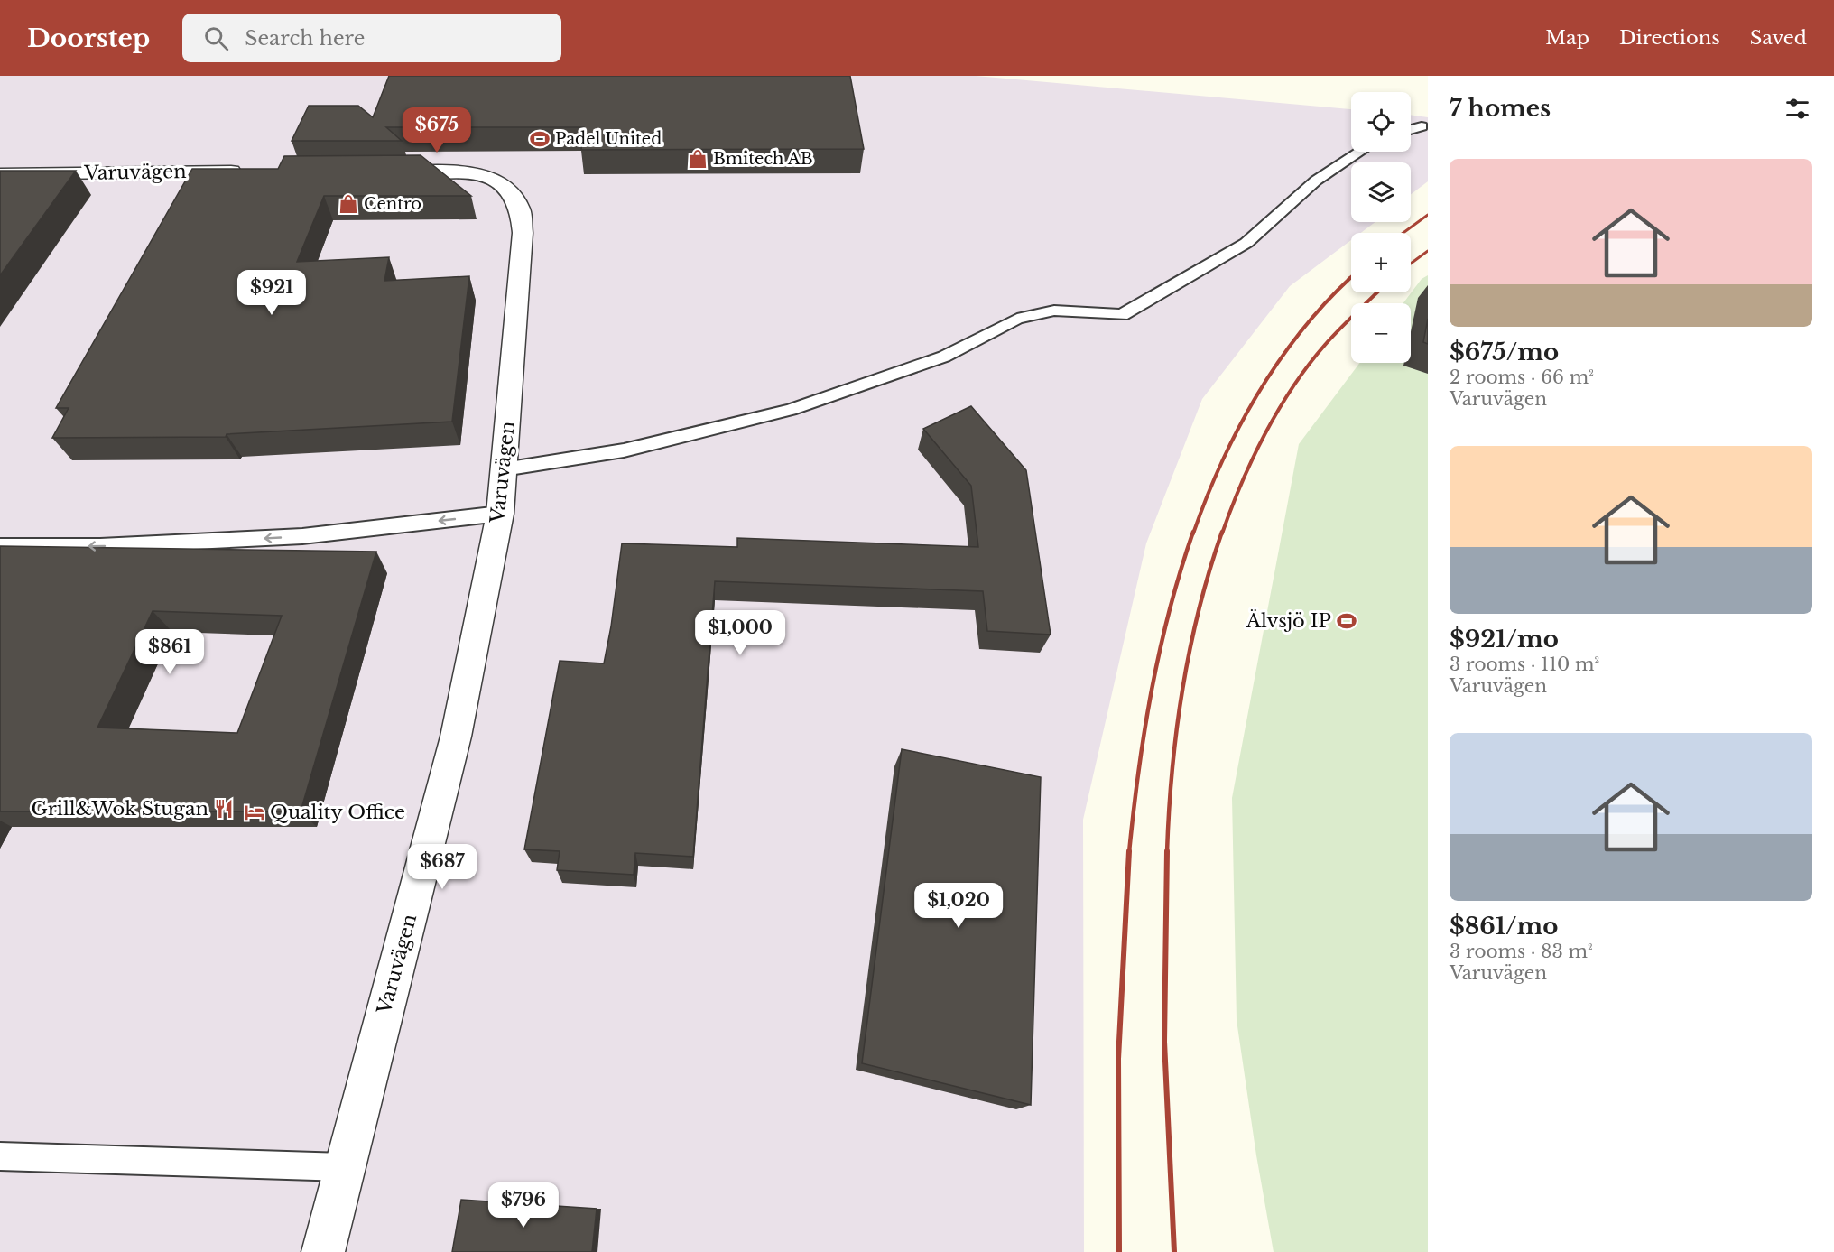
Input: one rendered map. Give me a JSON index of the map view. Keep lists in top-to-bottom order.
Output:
{
  "streets": {
    "street": ["Varuvägen"]
  },
  "places": {
    "sports": ["Padel United", "Älvsjö IP"],
    "shop": ["Bmitech AB", "Centro"],
    "restaurant": ["Grill&Wok Stugan"],
    "hotel": ["Quality Office"]
  },
  "page": {
    "header": "Doorstep",
    "search": "Search here",
    "nav": ["Map", "Directions", "Saved"],
    "heading": "7 homes",
    "map_buttons": ["+", "−"],
    "price": [
      "$675",
      "$921",
      "$1,000",
      "$861",
      "$687",
      "$1,020",
      "$796"
    ],
    "list": [
      {
        "name": "$675/mo",
        "note": "2 rooms · 66 m² · Varuvägen"
      },
      {
        "name": "$921/mo",
        "note": "3 rooms · 110 m² · Varuvägen"
      },
      {
        "name": "$861/mo",
        "note": "3 rooms · 83 m² · Varuvägen"
      }
    ]
  }
}
